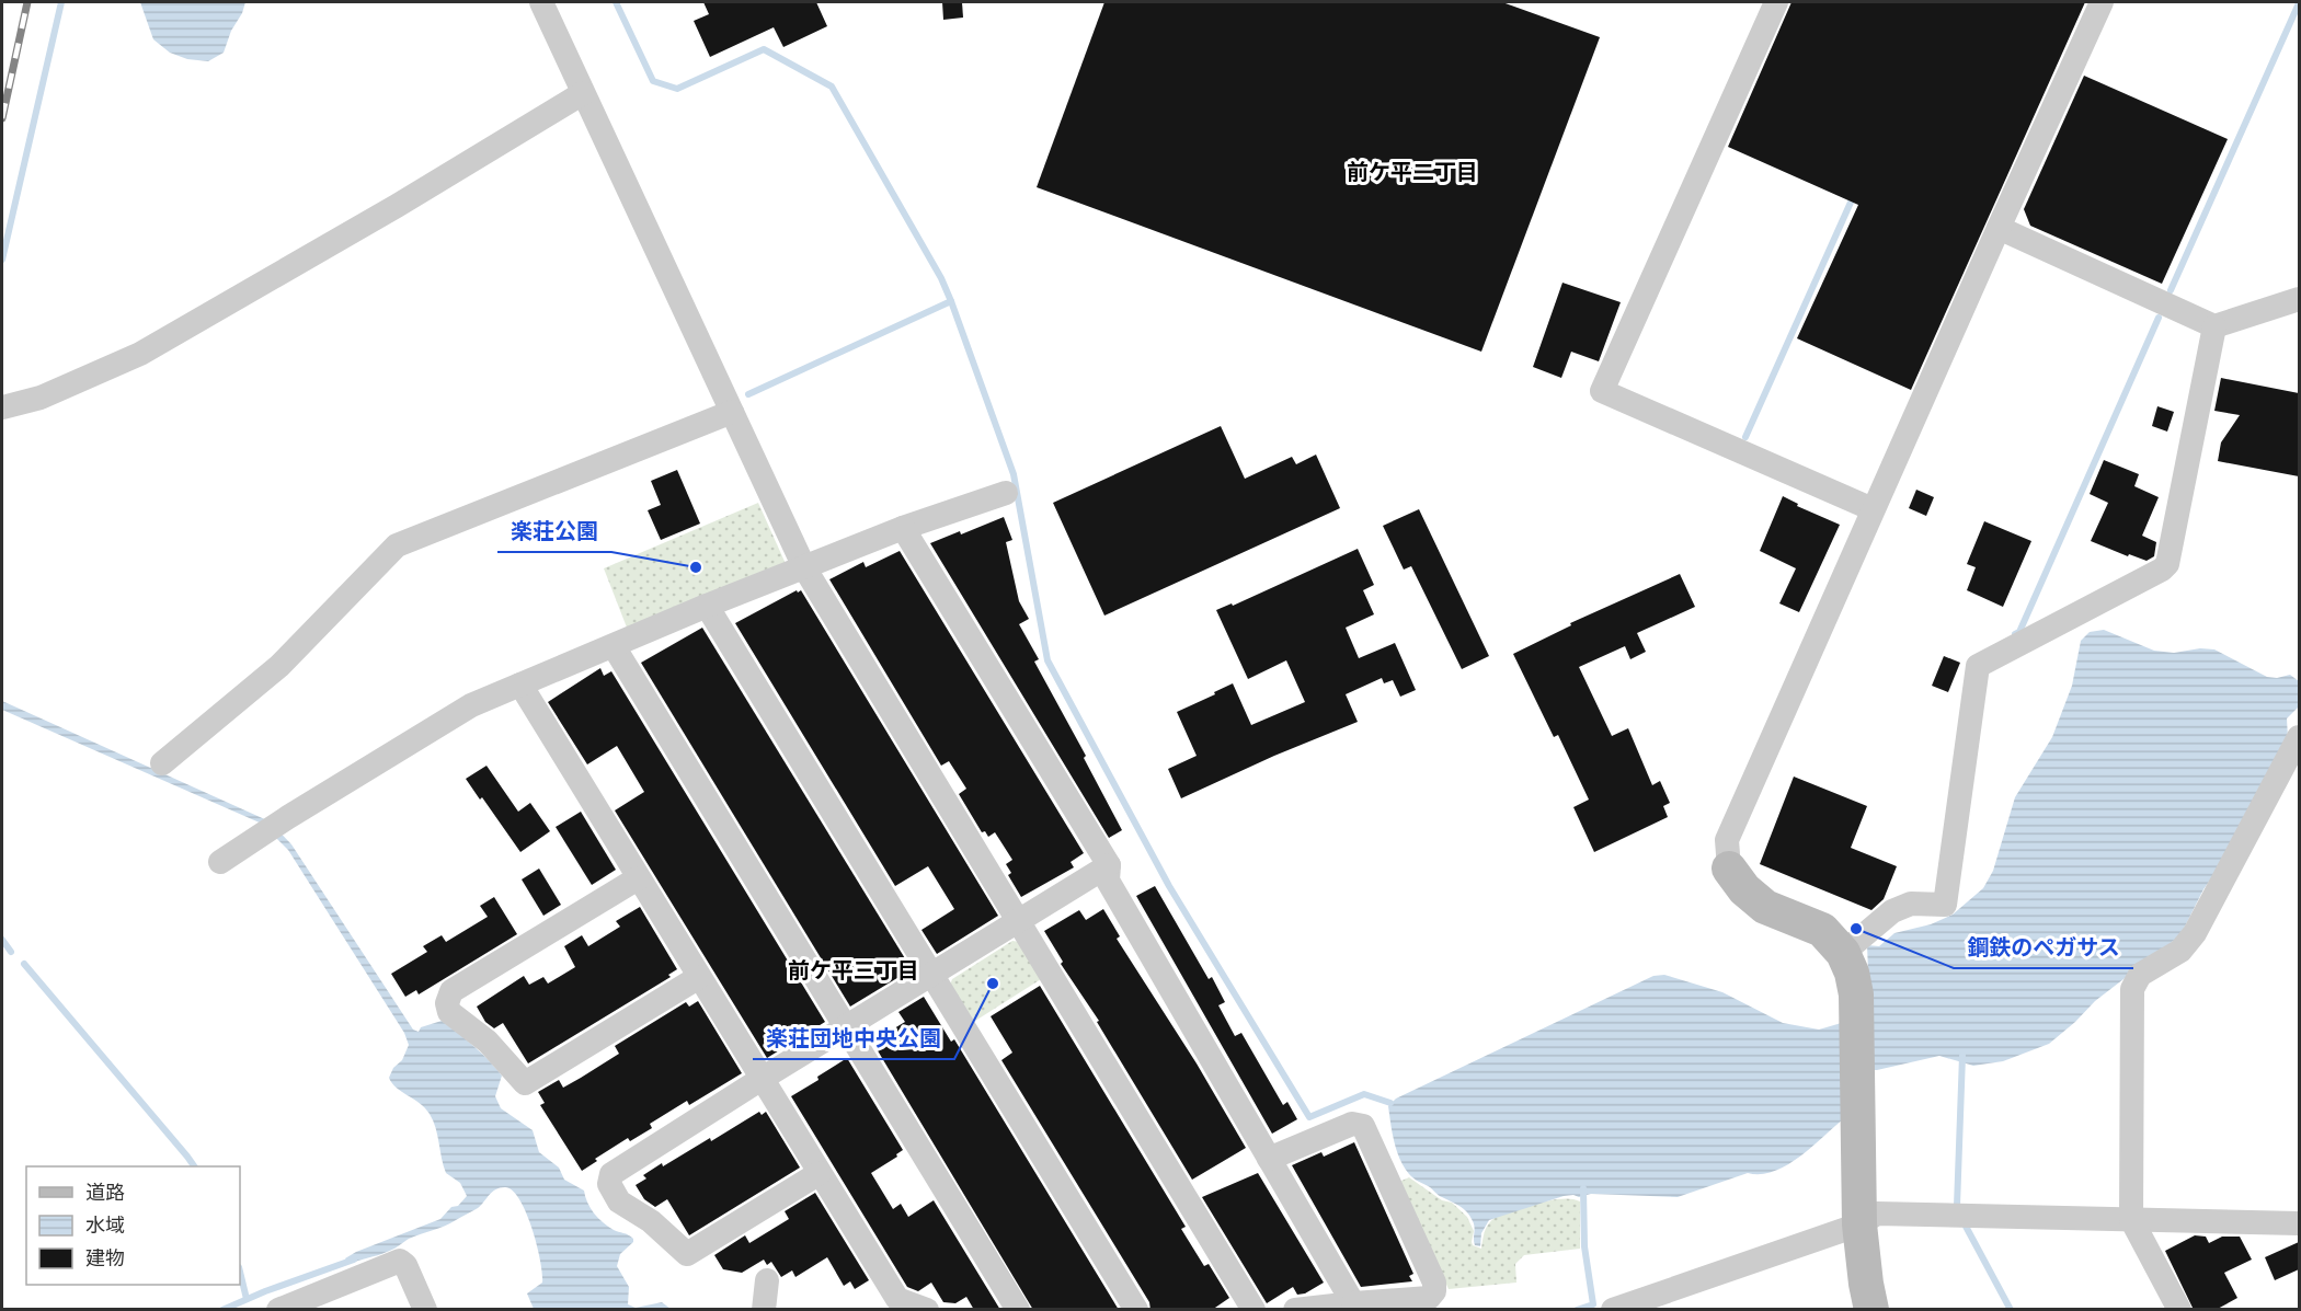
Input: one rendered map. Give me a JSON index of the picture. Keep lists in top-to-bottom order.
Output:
{
  "districts": ["前ケ平二丁目", "前ケ平三丁目"],
  "places": ["楽荘公園", "鋼鉄のペガサス", "楽荘団地中央公園"],
  "legend": ["道路", "水域", "建物"]
}
